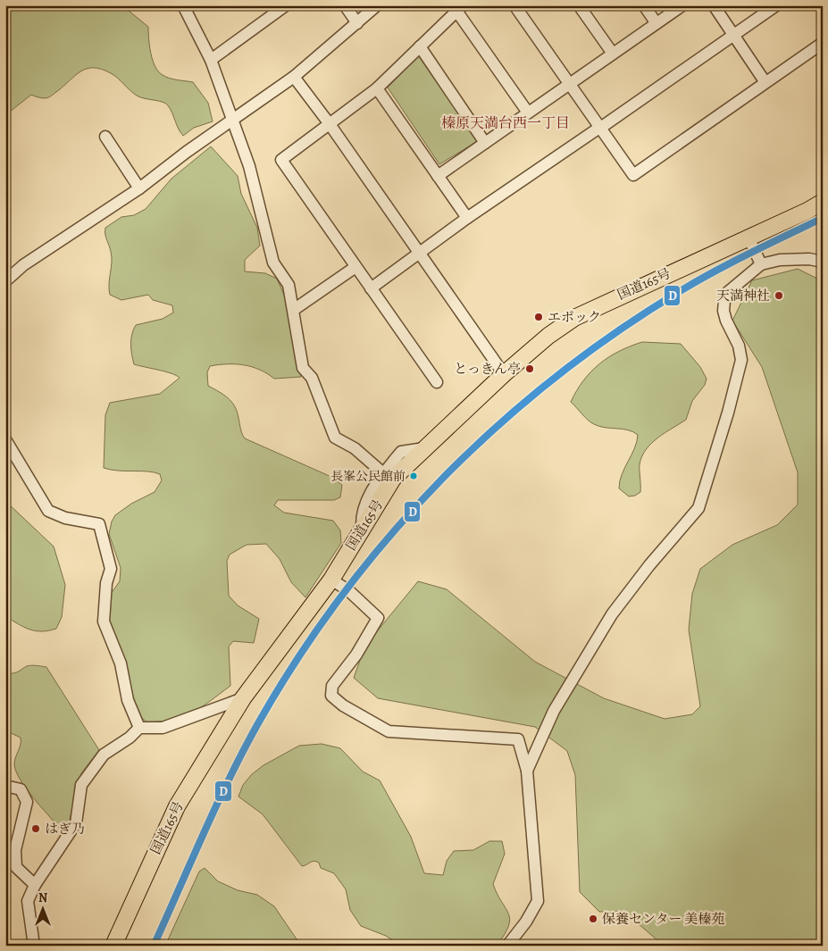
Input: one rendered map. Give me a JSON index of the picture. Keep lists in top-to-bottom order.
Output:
{
  "streets": {
    "highway": ["国道165号"]
  },
  "districts": ["榛原天満台西一丁目"],
  "places": [
    "天満神社",
    "エポック",
    "とっきん亭",
    "長峯公民館前",
    "はぎ乃",
    "保養センター 美榛苑"
  ],
  "lines": ["transit line D"],
  "north": "top"
}
